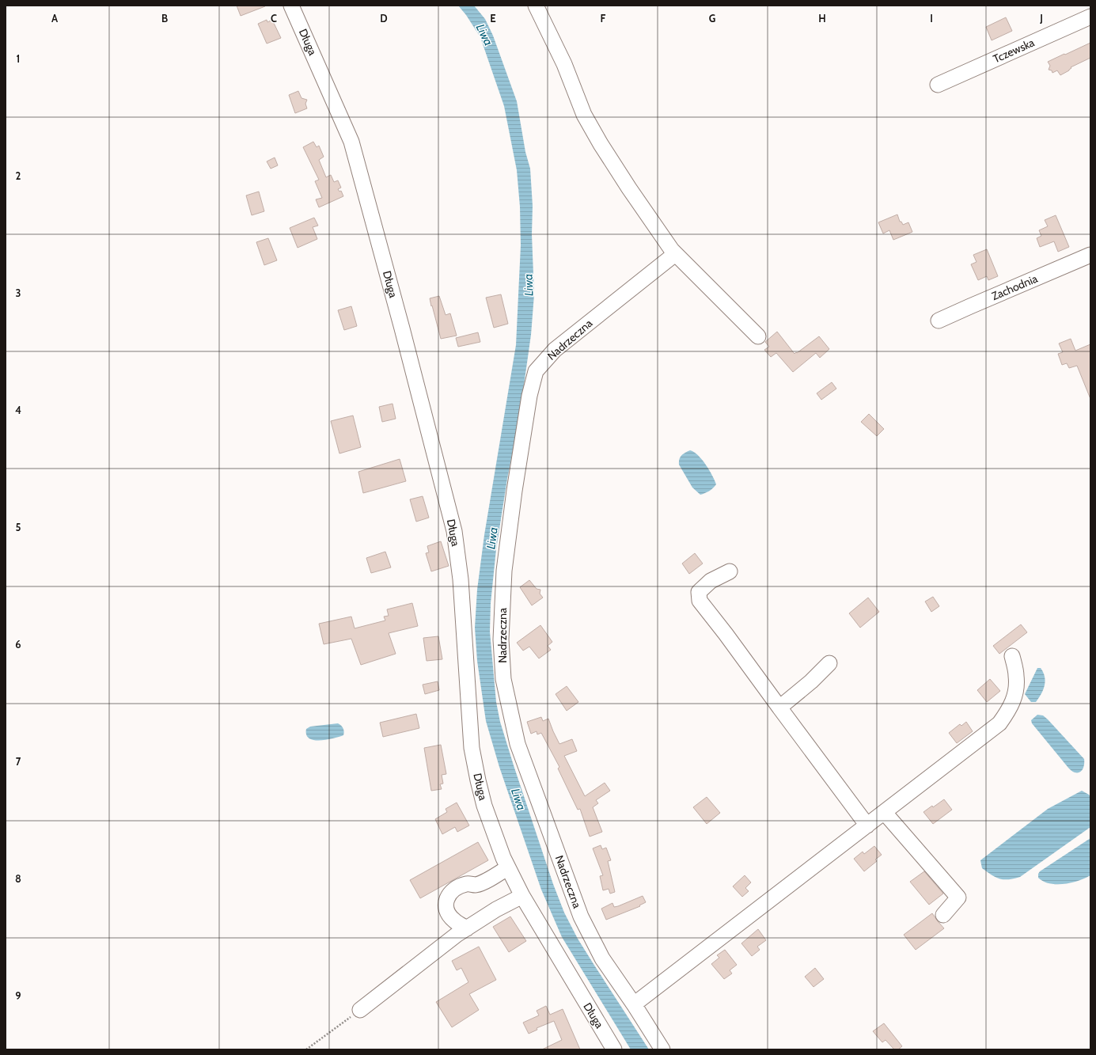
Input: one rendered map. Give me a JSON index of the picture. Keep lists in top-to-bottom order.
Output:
{
  "streets": {
    "street": [
      "Długa",
      "Tczewska",
      "Zachodnia",
      "Nadrzeczna"
    ]
  },
  "water": ["Liwa"],
  "grid": {
    "columns": [
      "A",
      "B",
      "C",
      "D",
      "E",
      "F",
      "G",
      "H",
      "I",
      "J"
    ],
    "rows": [
      "1",
      "2",
      "3",
      "4",
      "5",
      "6",
      "7",
      "8",
      "9"
    ]
  }
}
